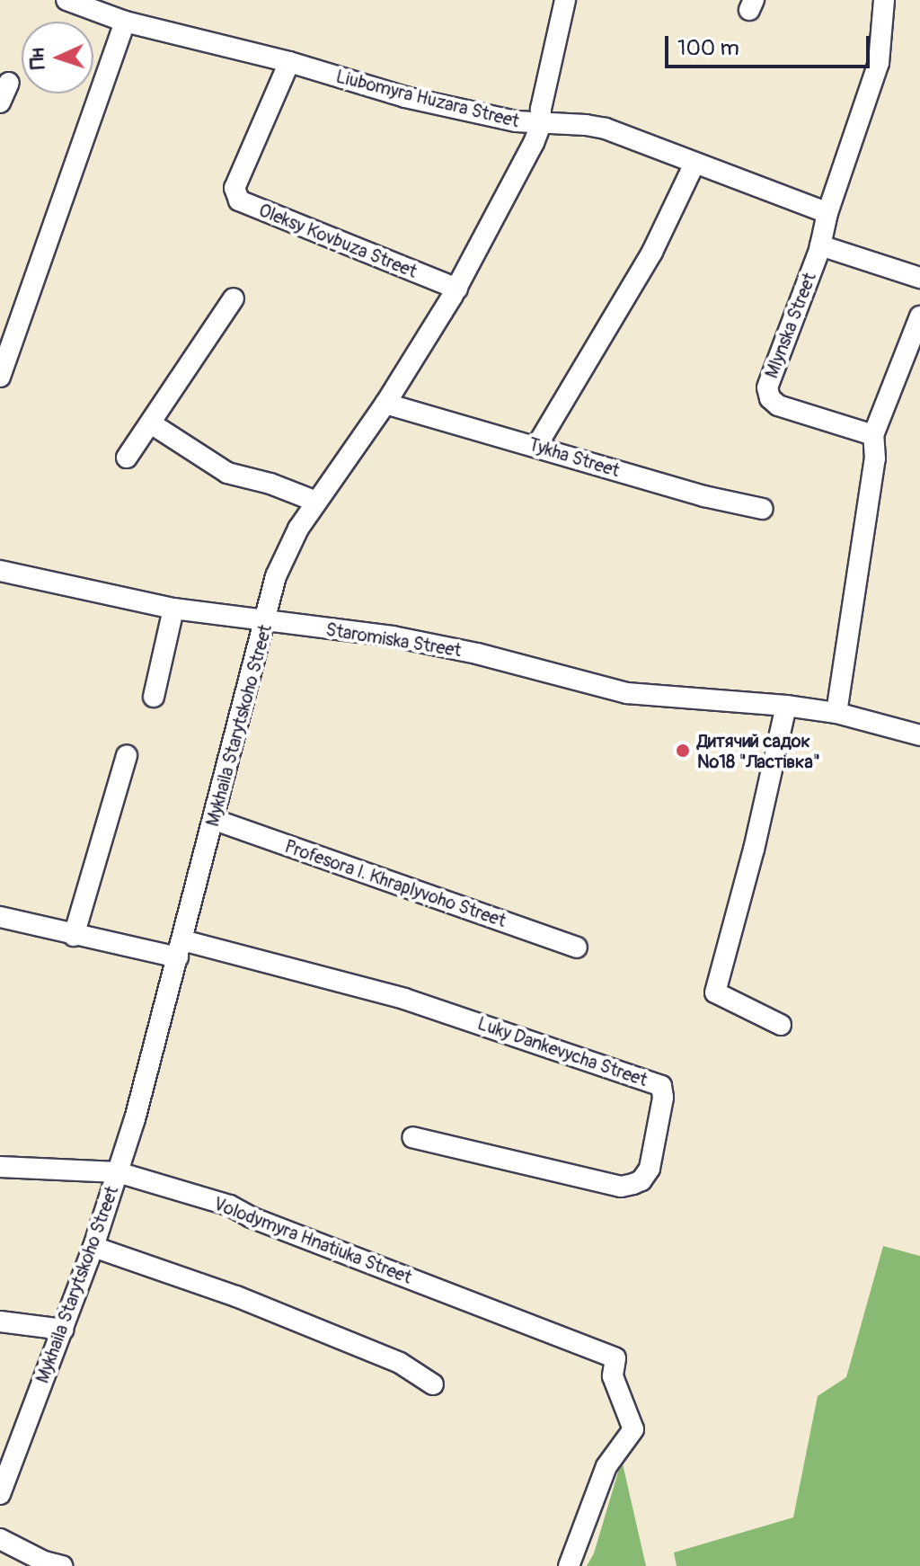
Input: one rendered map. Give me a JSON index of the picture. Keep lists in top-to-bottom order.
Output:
{
  "streets": {
    "street": [
      "Liubomyra Huzara Street",
      "Oleksy Kovbuza Street",
      "Mlynska Street",
      "Tykha Street",
      "Staromiska Street",
      "Mykhaila Starytskoho Street",
      "Profesora I. Khraplyvoho Street",
      "Luky Dankevycha Street",
      "Volodymyra Hnatiuka Street"
    ]
  },
  "crossings": [
    ["Liubomyra Huzara Street", "Oleksy Kovbuza Street"],
    ["Liubomyra Huzara Street", "Mlynska Street"],
    ["Liubomyra Huzara Street", "Mykhaila Starytskoho Street"],
    ["Oleksy Kovbuza Street", "Mykhaila Starytskoho Street"],
    ["Tykha Street", "Mykhaila Starytskoho Street"],
    ["Staromiska Street", "Mykhaila Starytskoho Street"],
    ["Mykhaila Starytskoho Street", "Profesora I. Khraplyvoho Street"],
    ["Mykhaila Starytskoho Street", "Luky Dankevycha Street"],
    ["Mykhaila Starytskoho Street", "Volodymyra Hnatiuka Street"]
  ],
  "places": ["Дитячий садок №18 \"Ластівка\""],
  "scale_bar": "100 m",
  "north": "left"
}
